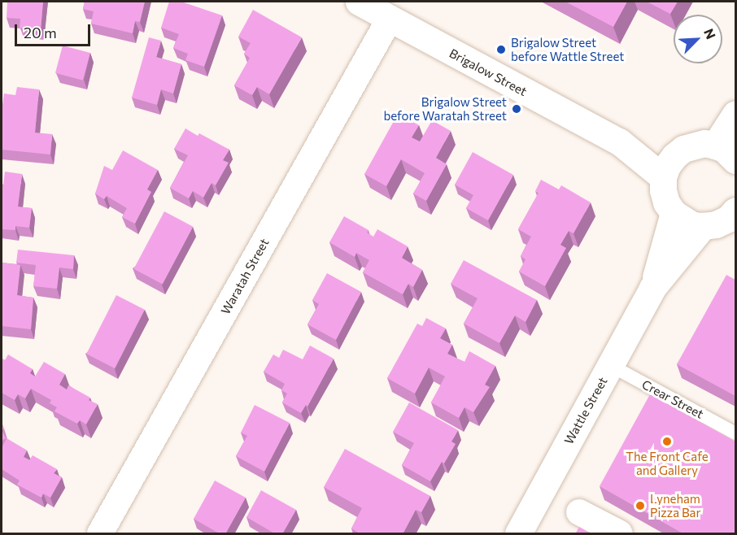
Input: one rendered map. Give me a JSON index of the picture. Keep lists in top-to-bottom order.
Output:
{
  "streets": {
    "street": ["Brigalow Street", "Waratah Street", "Wattle Street"],
    "lane": ["Crear Street"]
  },
  "crossings": [
    ["Brigalow Street", "Waratah Street"],
    ["Crear Street", "Wattle Street"]
  ],
  "places": [
    "Brigalow Street before Wattle Street",
    "Brigalow Street before Waratah Street",
    "The Front Cafe and Gallery",
    "Lyneham Pizza Bar"
  ],
  "scale_bar": "20 m",
  "north": "top right"
}
